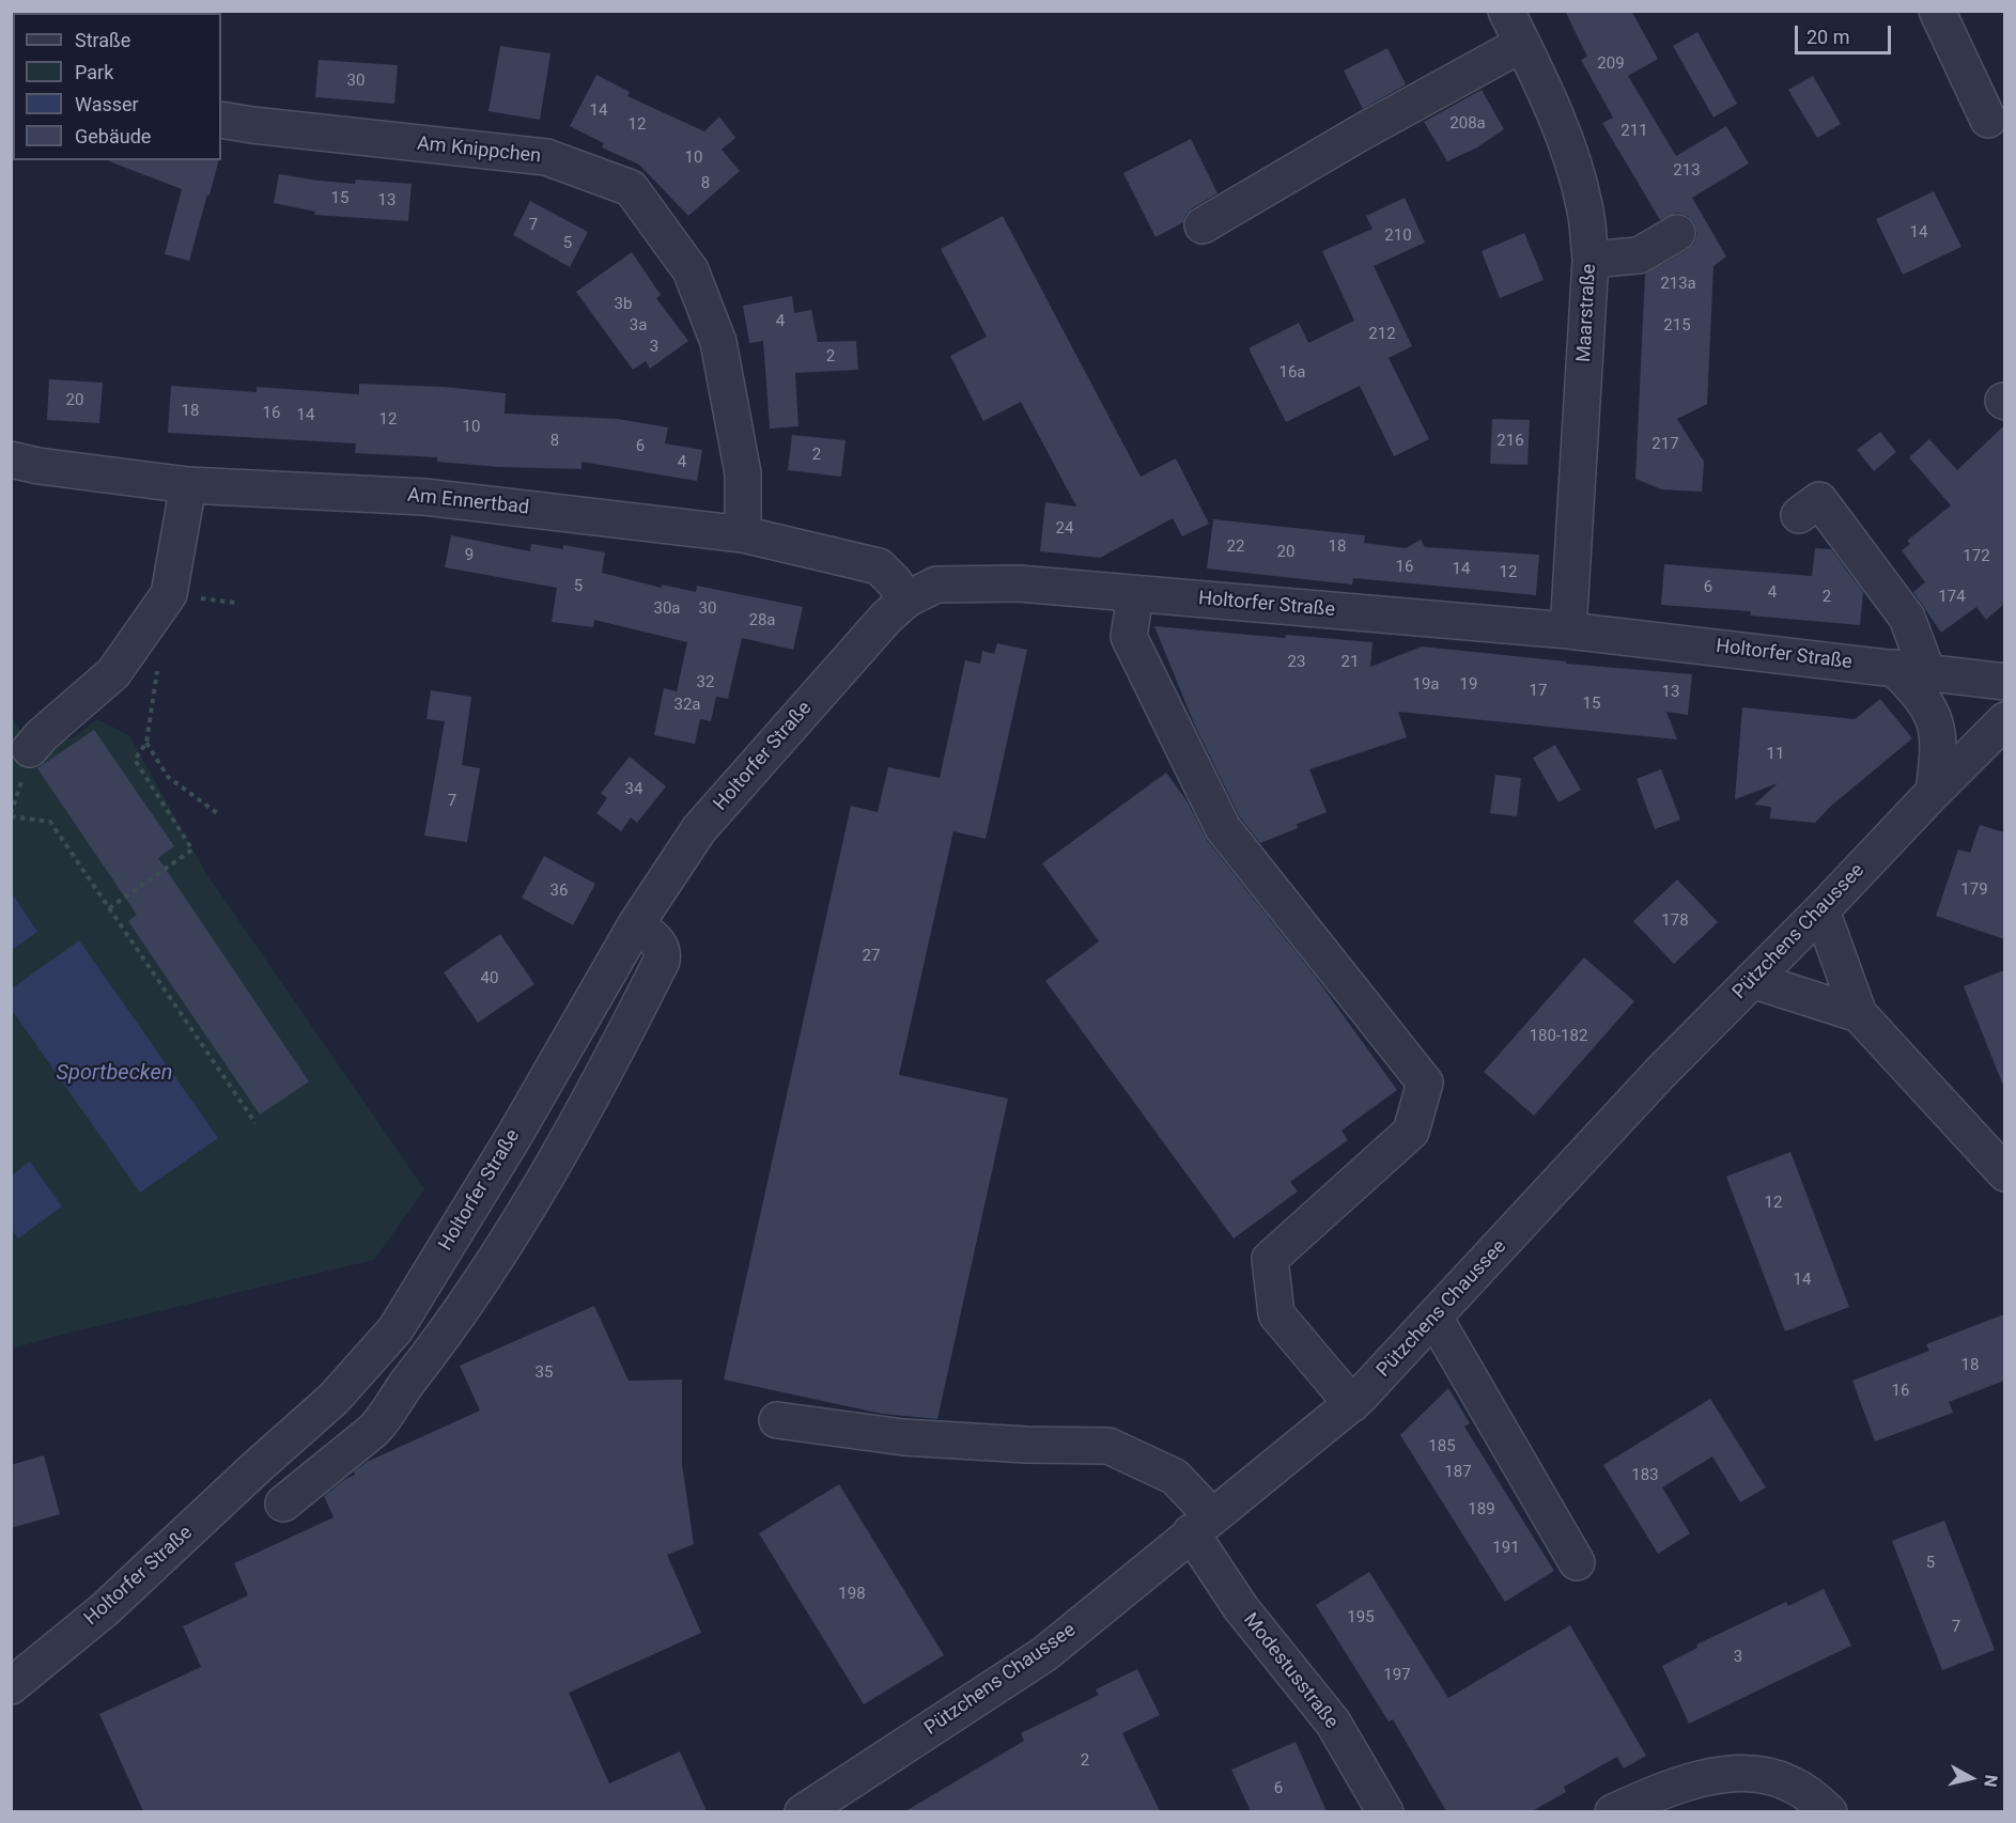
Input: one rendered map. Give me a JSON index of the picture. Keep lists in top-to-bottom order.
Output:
{
  "streets": {
    "street": [
      "Am Knippchen",
      "Maarstraße",
      "Am Ennertbad",
      "Holtorfer Straße",
      "Pützchens Chaussee",
      "Modestusstraße"
    ]
  },
  "crossings": [
    ["Am Knippchen", "Am Ennertbad"],
    ["Maarstraße", "Holtorfer Straße"],
    ["Am Ennertbad", "Holtorfer Straße"],
    ["Pützchens Chaussee", "Modestusstraße"]
  ],
  "water": ["Sportbecken"],
  "house_numbers": [
    "209",
    "30",
    "14",
    "208a",
    "12",
    "211",
    "10",
    "213",
    "8",
    "15",
    "13",
    "7",
    "14",
    "210",
    "5",
    "213a",
    "3b",
    "4",
    "3a",
    "215",
    "212",
    "3",
    "2",
    "16a",
    "20",
    "18",
    "16",
    "14",
    "12",
    "10",
    "8",
    "216",
    "217",
    "6",
    "2",
    "4",
    "24",
    "22",
    "18",
    "20",
    "9",
    "172",
    "16",
    "14",
    "12",
    "5",
    "6",
    "4",
    "2",
    "174",
    "30a",
    "30",
    "28a",
    "23",
    "21",
    "32",
    "19a",
    "19",
    "17",
    "13",
    "15",
    "32a",
    "11",
    "34",
    "7",
    "179",
    "36",
    "178",
    "27",
    "40",
    "180-182",
    "12",
    "14",
    "18",
    "35",
    "16",
    "185",
    "187",
    "183",
    "189",
    "191",
    "5",
    "198",
    "195",
    "7",
    "3",
    "197",
    "2",
    "6"
  ],
  "legend": [
    "Straße",
    "Park",
    "Wasser",
    "Gebäude"
  ],
  "scale_bar": "20 m",
  "north": "right"
}
